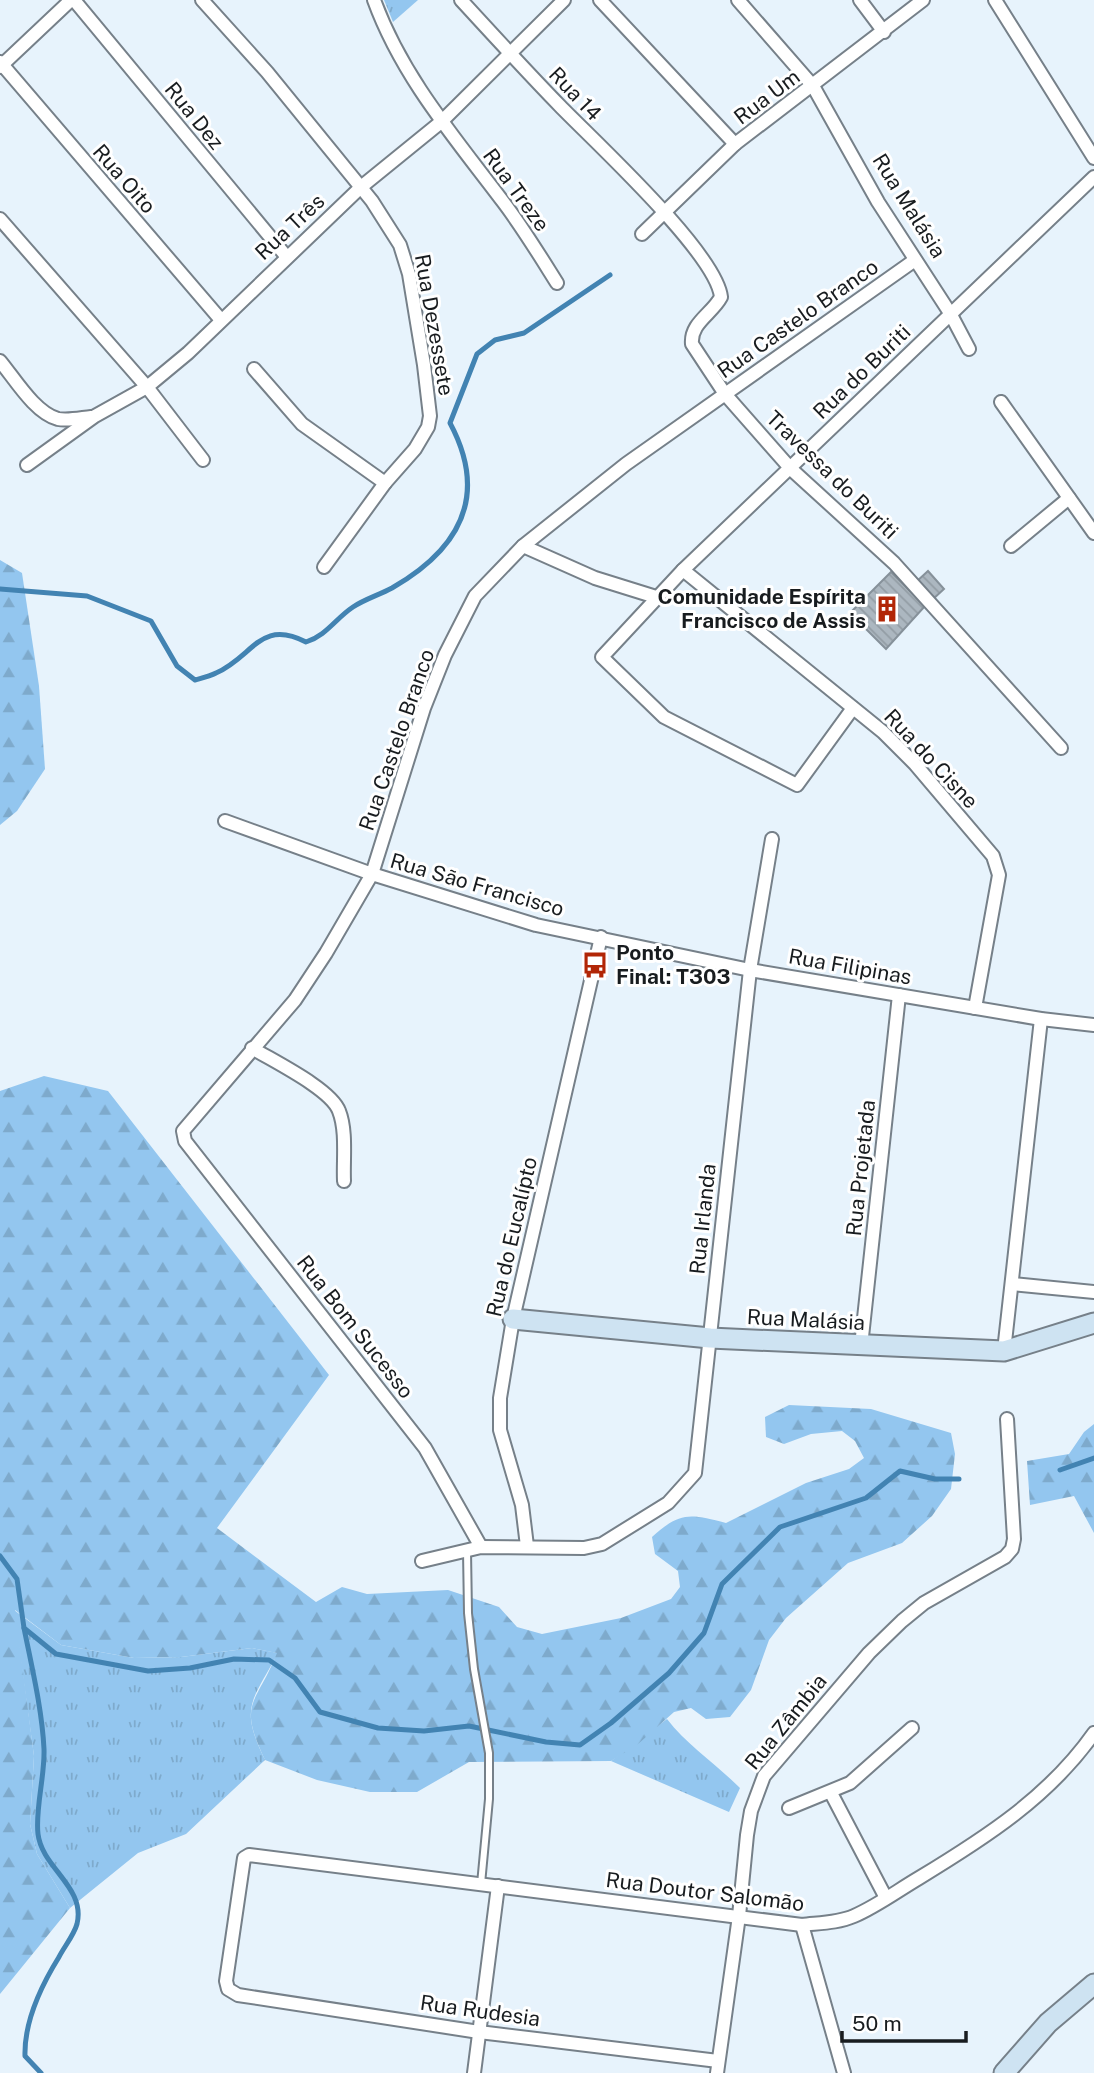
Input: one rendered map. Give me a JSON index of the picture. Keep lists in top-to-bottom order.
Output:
{
  "streets": {
    "street": [
      "Rua 14",
      "Rua Um",
      "Rua Dez",
      "Rua Oito",
      "Rua Treze",
      "Rua Malásia",
      "Rua Três",
      "Rua Castelo Branco",
      "Rua Dezessete",
      "Rua do Buriti",
      "Travessa do Buriti",
      "Rua do Cisne",
      "Rua São Francisco",
      "Rua Filipinas",
      "Rua Projetada",
      "Rua Irlanda",
      "Rua do Eucalípto",
      "Rua Bom Sucesso",
      "Rua Zâmbia",
      "Rua Doutor Salomão",
      "Rua Rudesia"
    ]
  },
  "crossings": [
    ["Rua 14", "Rua Um"],
    ["Rua 14", "Rua Três"],
    ["Rua 14", "Travessa do Buriti"],
    ["Rua Um", "Rua Malásia"],
    ["Rua Um", "Travessa do Buriti"],
    ["Rua Dez", "Rua Três"],
    ["Rua Oito", "Rua Três"],
    ["Rua Treze", "Rua Três"],
    ["Rua Malásia", "Rua Castelo Branco"],
    ["Rua Malásia", "Rua do Buriti"],
    ["Rua Malásia", "Rua Projetada"],
    ["Rua Malásia", "Rua Irlanda"],
    ["Rua Malásia", "Rua do Eucalípto"],
    ["Rua Três", "Rua Dezessete"],
    ["Rua Castelo Branco", "Travessa do Buriti"],
    ["Rua Castelo Branco", "Rua São Francisco"],
    ["Rua Castelo Branco", "Rua Bom Sucesso"],
    ["Rua do Buriti", "Travessa do Buriti"],
    ["Rua do Buriti", "Rua do Cisne"],
    ["Rua do Cisne", "Rua Filipinas"],
    ["Rua São Francisco", "Rua Filipinas"],
    ["Rua São Francisco", "Rua do Eucalípto"],
    ["Rua Filipinas", "Rua Projetada"],
    ["Rua Filipinas", "Rua Irlanda"],
    ["Rua Filipinas", "Rua do Eucalípto"],
    ["Rua Irlanda", "Rua do Eucalípto"],
    ["Rua Zâmbia", "Rua Doutor Salomão"],
    ["Rua Zâmbia", "Rua Rudesia"],
    ["Rua Doutor Salomão", "Rua Rudesia"]
  ],
  "places": {
    "building": ["Comunidade Espírita Francisco de Assis"],
    "bus stop": ["Ponto Final: T303"]
  },
  "scale_bar": "50 m"
}
